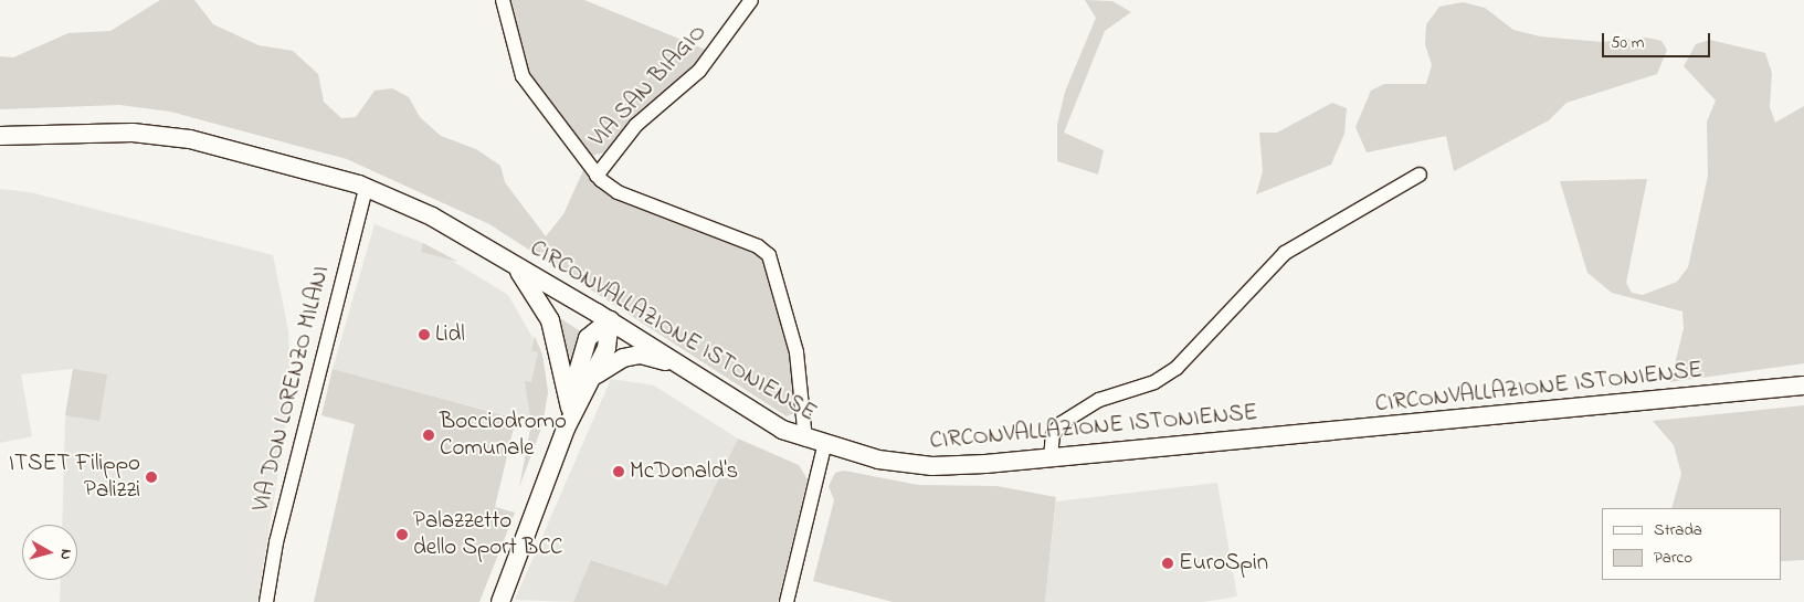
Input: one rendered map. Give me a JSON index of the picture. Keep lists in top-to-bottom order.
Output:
{
  "streets": {
    "main road": ["CIRCONVALLAZIONE ISTONIENSE"],
    "street": ["VIA SAN BIAGIO", "VIA DON LORENZO MILANI"]
  },
  "crossings": [
    ["VIA SAN BIAGIO", "CIRCONVALLAZIONE ISTONIENSE"],
    ["CIRCONVALLAZIONE ISTONIENSE", "VIA DON LORENZO MILANI"]
  ],
  "places": [
    "Lidl",
    "Bocciodromo Comunale",
    "McDonald's",
    "ITSET Filippo Palizzi",
    "Palazzetto dello Sport BCC",
    "EuroSpin"
  ],
  "legend": ["Strada", "Parco"],
  "scale_bar": "50 m",
  "north": "right"
}
